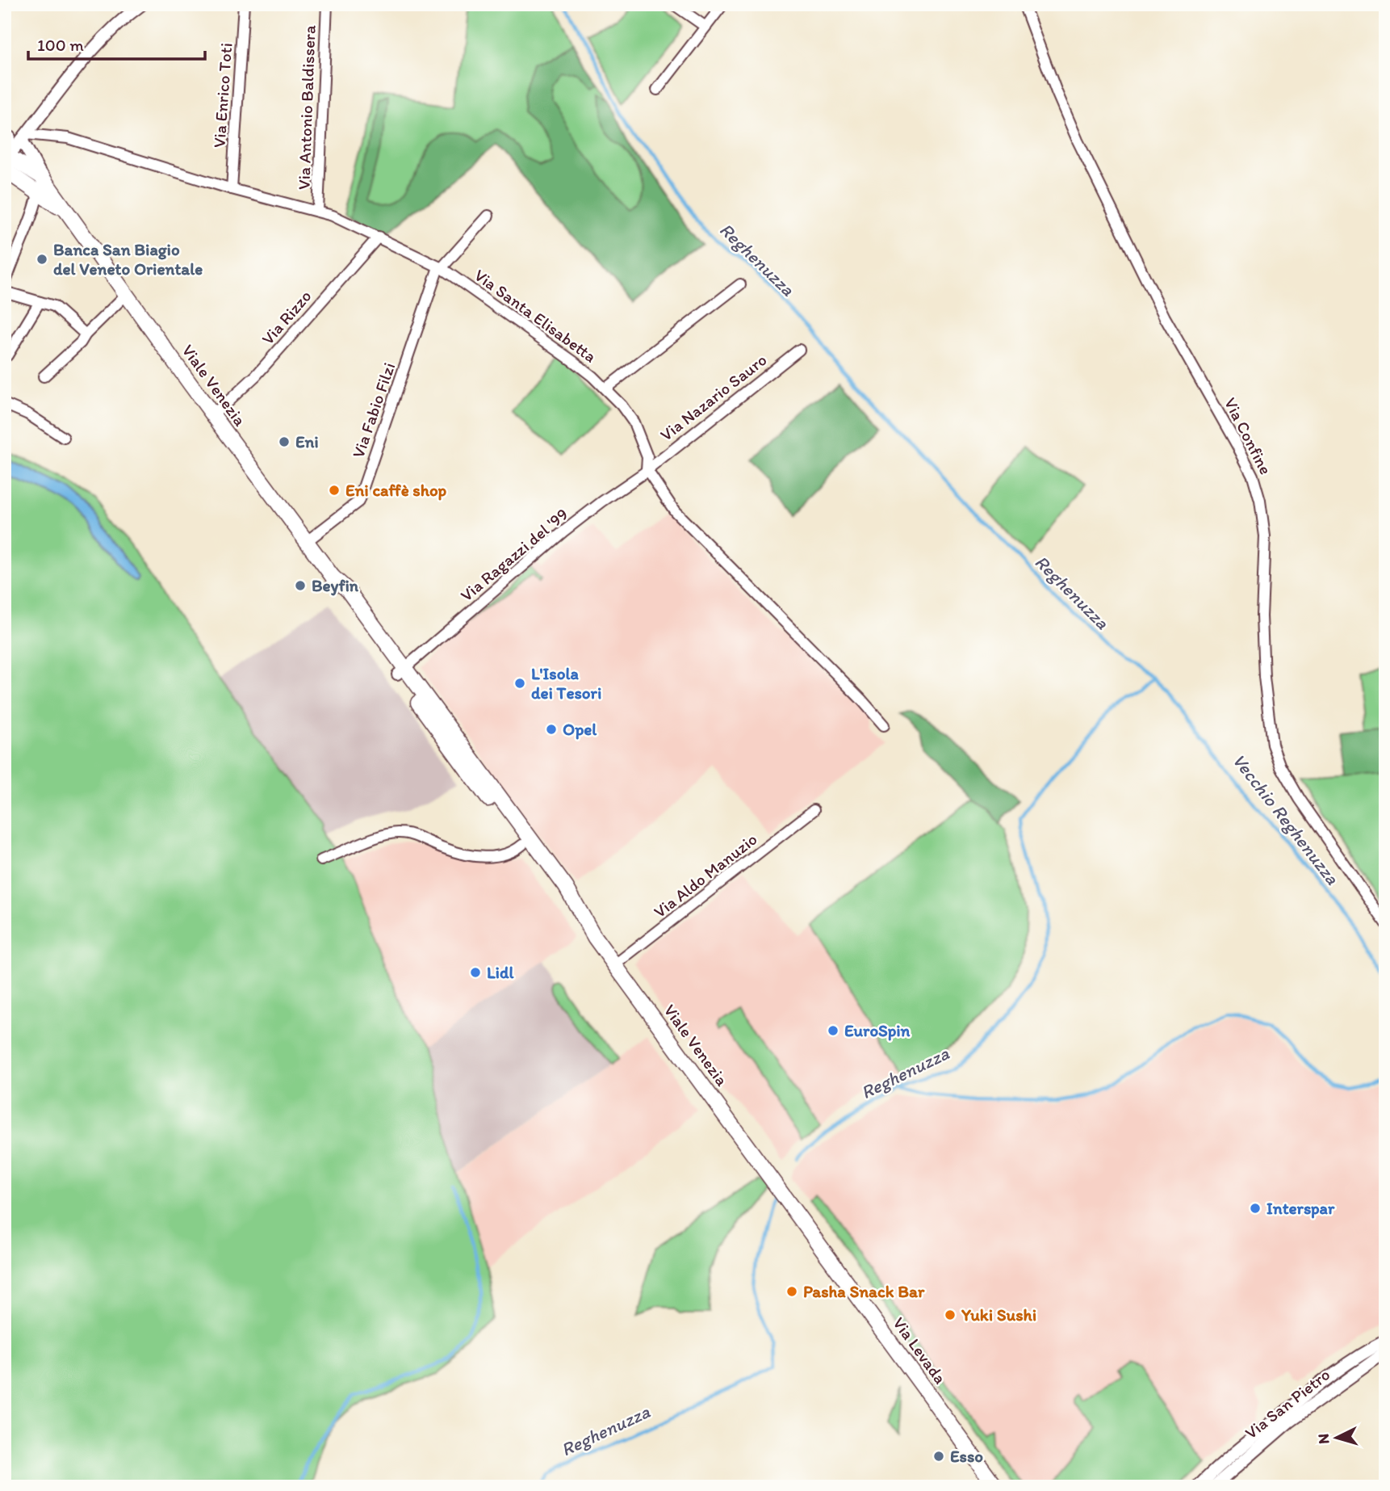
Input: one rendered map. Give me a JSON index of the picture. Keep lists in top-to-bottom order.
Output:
{
  "streets": {
    "main road": ["Viale Venezia", "Via Levada"],
    "street": [
      "Via Enrico Toti",
      "Via Antonio Baldissera",
      "Via Santa Elisabetta",
      "Via Rizzo",
      "Via Nazario Sauro",
      "Via Fabio Filzi",
      "Via Confine",
      "Via Ragazzi del '99",
      "Via Aldo Manuzio",
      "Via San Pietro"
    ]
  },
  "crossings": [
    ["Via Enrico Toti", "Via Santa Elisabetta"],
    ["Via Antonio Baldissera", "Via Santa Elisabetta"],
    ["Via Santa Elisabetta", "Via Rizzo"],
    ["Via Santa Elisabetta", "Viale Venezia"],
    ["Via Santa Elisabetta", "Via Nazario Sauro"],
    ["Via Santa Elisabetta", "Via Fabio Filzi"],
    ["Via Santa Elisabetta", "Via Ragazzi del '99"],
    ["Via Rizzo", "Viale Venezia"],
    ["Viale Venezia", "Via Fabio Filzi"],
    ["Viale Venezia", "Via Ragazzi del '99"],
    ["Viale Venezia", "Via Aldo Manuzio"],
    ["Viale Venezia", "Via Levada"],
    ["Via Nazario Sauro", "Via Ragazzi del '99"]
  ],
  "water": ["Reghenuzza", "Vecchio Reghenuzza"],
  "places": [
    "Banca San Biagio del Veneto Orientale",
    "Eni",
    "Eni caffè shop",
    "Beyfin",
    "L'Isola dei Tesori",
    "Opel",
    "Lidl",
    "EuroSpin",
    "Interspar",
    "Pasha Snack Bar",
    "Yuki Sushi",
    "Esso"
  ],
  "scale_bar": "100 m",
  "north": "left"
}
